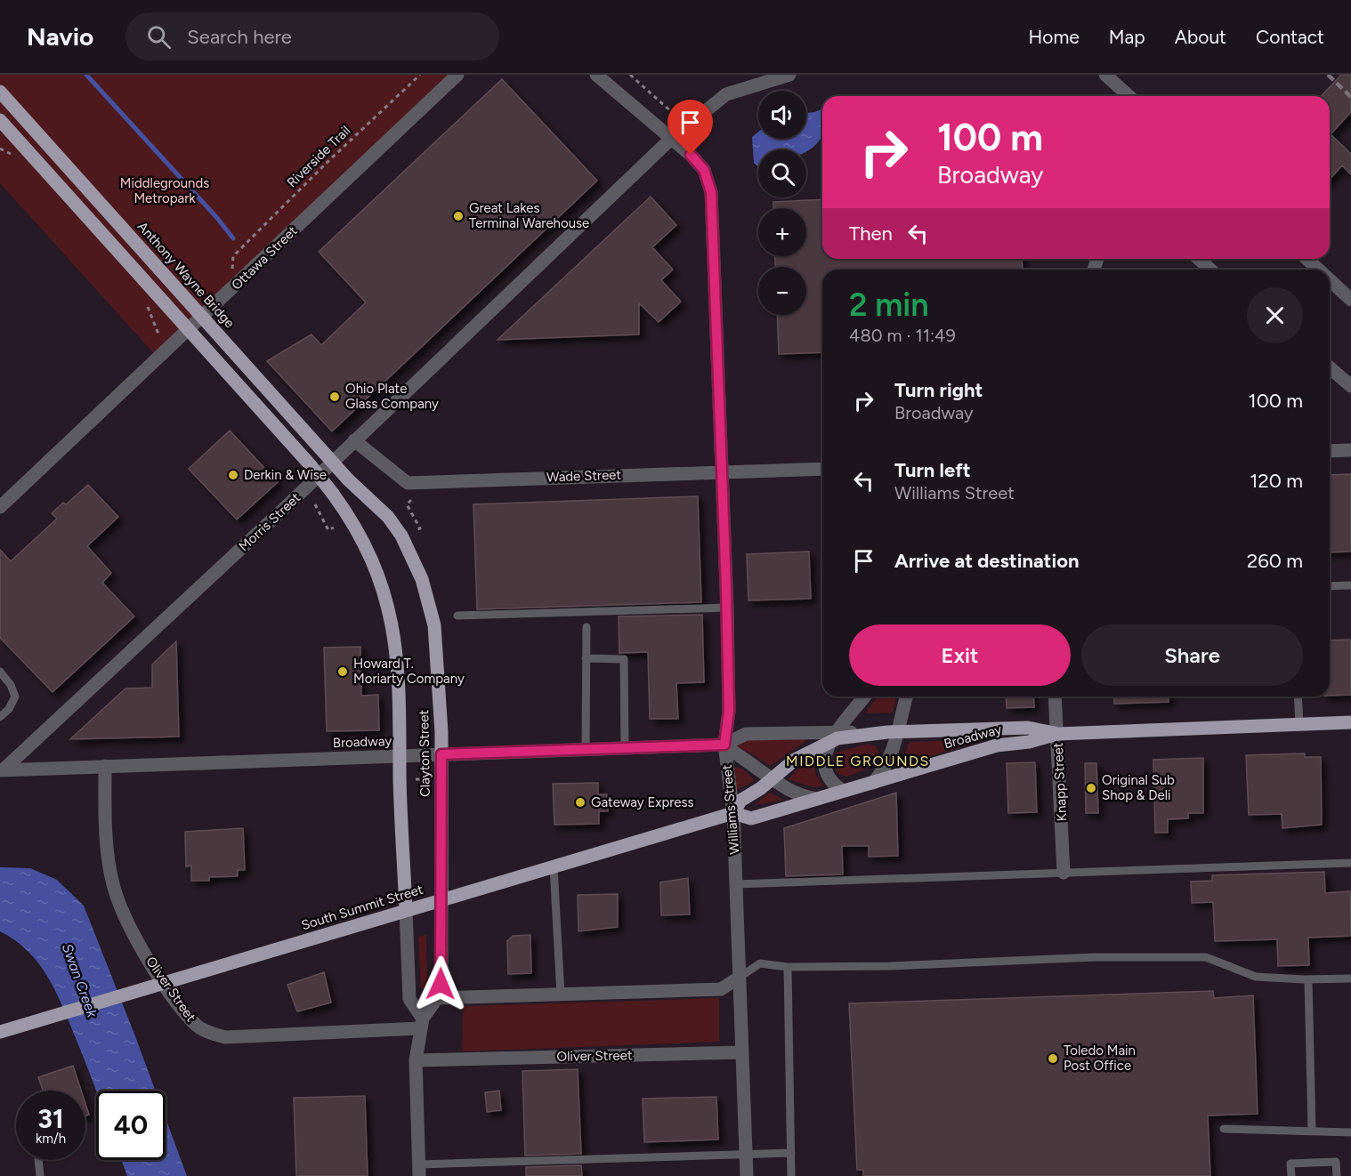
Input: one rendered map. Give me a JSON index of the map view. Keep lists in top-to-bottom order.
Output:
{
  "streets": {
    "main road": [
      "Anthony Wayne Bridge",
      "Broadway",
      "Clayton Street",
      "South Summit Street"
    ],
    "street": [
      "Ottawa Street",
      "Wade Street",
      "Morris Street",
      "Knapp Street",
      "Williams Street",
      "Oliver Street"
    ],
    "path": ["Riverside Trail"]
  },
  "crossings": [
    ["Anthony Wayne Bridge", "Clayton Street"],
    ["Wade Street", "Morris Street"],
    ["Wade Street", "Williams Street"],
    ["Morris Street", "Broadway"],
    ["Morris Street", "Williams Street"],
    ["Broadway", "Clayton Street"],
    ["Broadway", "Knapp Street"],
    ["Broadway", "Williams Street"],
    ["Broadway", "South Summit Street"],
    ["Broadway", "Oliver Street"],
    ["Clayton Street", "South Summit Street"],
    ["Clayton Street", "Oliver Street"],
    ["Williams Street", "South Summit Street"],
    ["Williams Street", "Oliver Street"],
    ["South Summit Street", "Oliver Street"]
  ],
  "districts": ["MIDDLE GROUNDS"],
  "water": ["Swan Creek"],
  "parks": ["Middlegrounds Metropark"],
  "places": [
    "Great Lakes Terminal Warehouse",
    "Ohio Plate Glass Company",
    "Derkin & Wise",
    "Howard T. Moriarty Company",
    "Original Sub Shop & Deli",
    "Gateway Express",
    "Toledo Main Post Office"
  ],
  "page": {
    "header": "Navio",
    "search": "Search here",
    "nav": [
      "Home",
      "Map",
      "About",
      "Contact"
    ],
    "map_buttons": ["+", "−"],
    "turn": ["100 m", "Broadway"],
    "then": "Then",
    "heading": ["2 min", "480 m · 11:49"],
    "list": [
      {
        "name": "Turn right",
        "note": "Broadway",
        "value": "100 m"
      },
      {
        "name": "Turn left",
        "note": "Williams Street",
        "value": "120 m"
      },
      {
        "name": "Arrive at destination",
        "value": "260 m"
      }
    ],
    "buttons": ["Exit", "Share"],
    "speed": "31 km/h",
    "limit": "40"
  }
}
